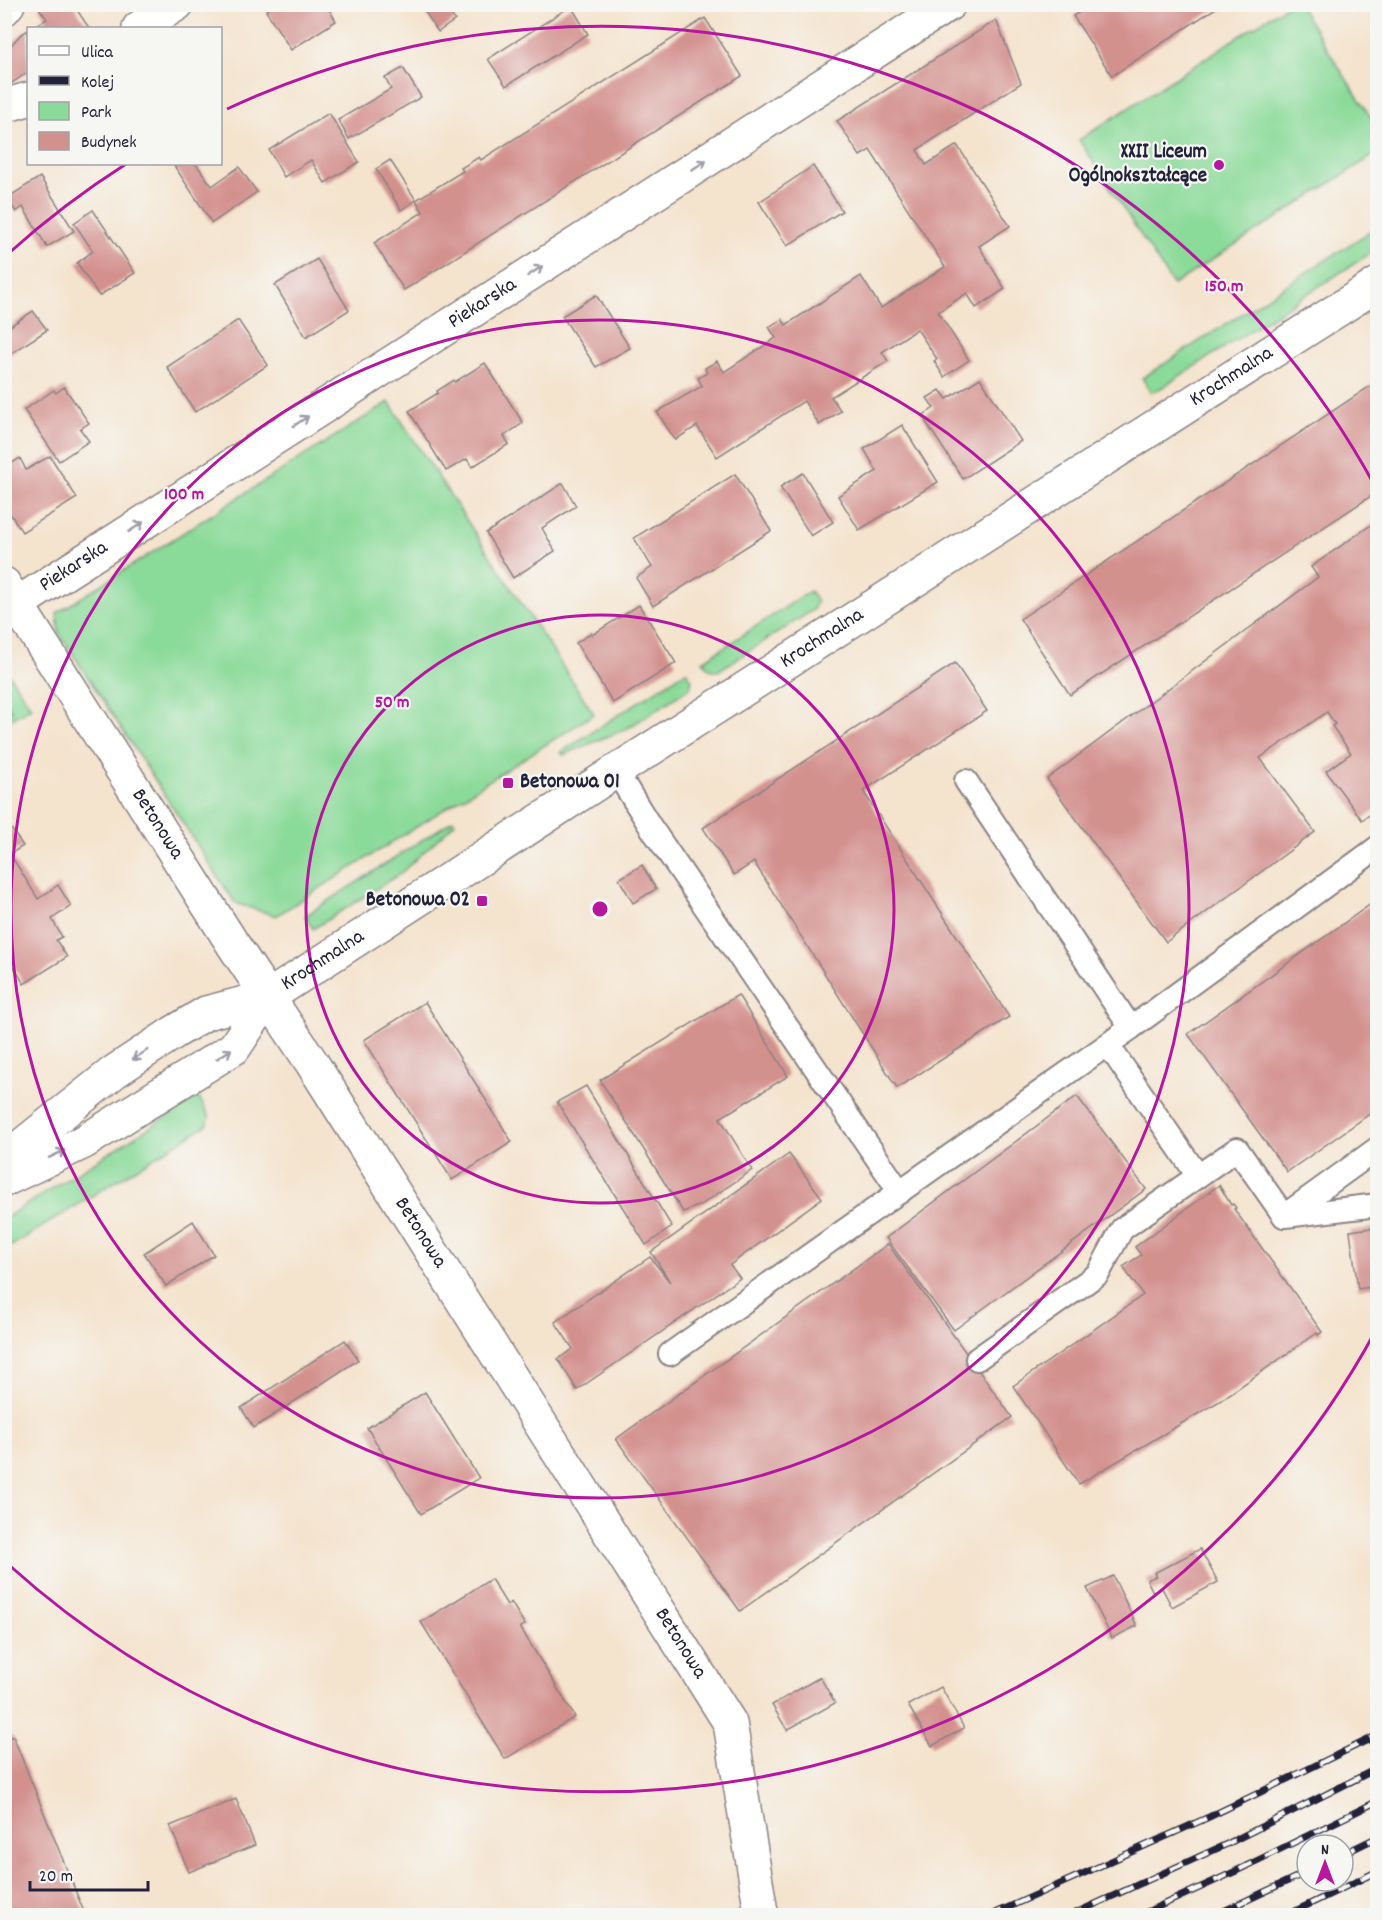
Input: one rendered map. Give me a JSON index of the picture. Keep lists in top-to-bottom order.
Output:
{
  "streets": {
    "street": ["Piekarska", "Krochmalna", "Betonowa"]
  },
  "crossings": [
    ["Piekarska", "Betonowa"],
    ["Krochmalna", "Betonowa"]
  ],
  "one_way": ["Piekarska"],
  "places": {
    "other": ["XXII Liceum Ogólnokształcące"],
    "transit": ["Betonowa 01", "Betonowa 02"]
  },
  "legend": [
    "Ulica",
    "Kolej",
    "Park",
    "Budynek"
  ],
  "scale_bar": "20 m",
  "north": "top",
  "rings": ["150 m", "100 m", "50 m"]
}
